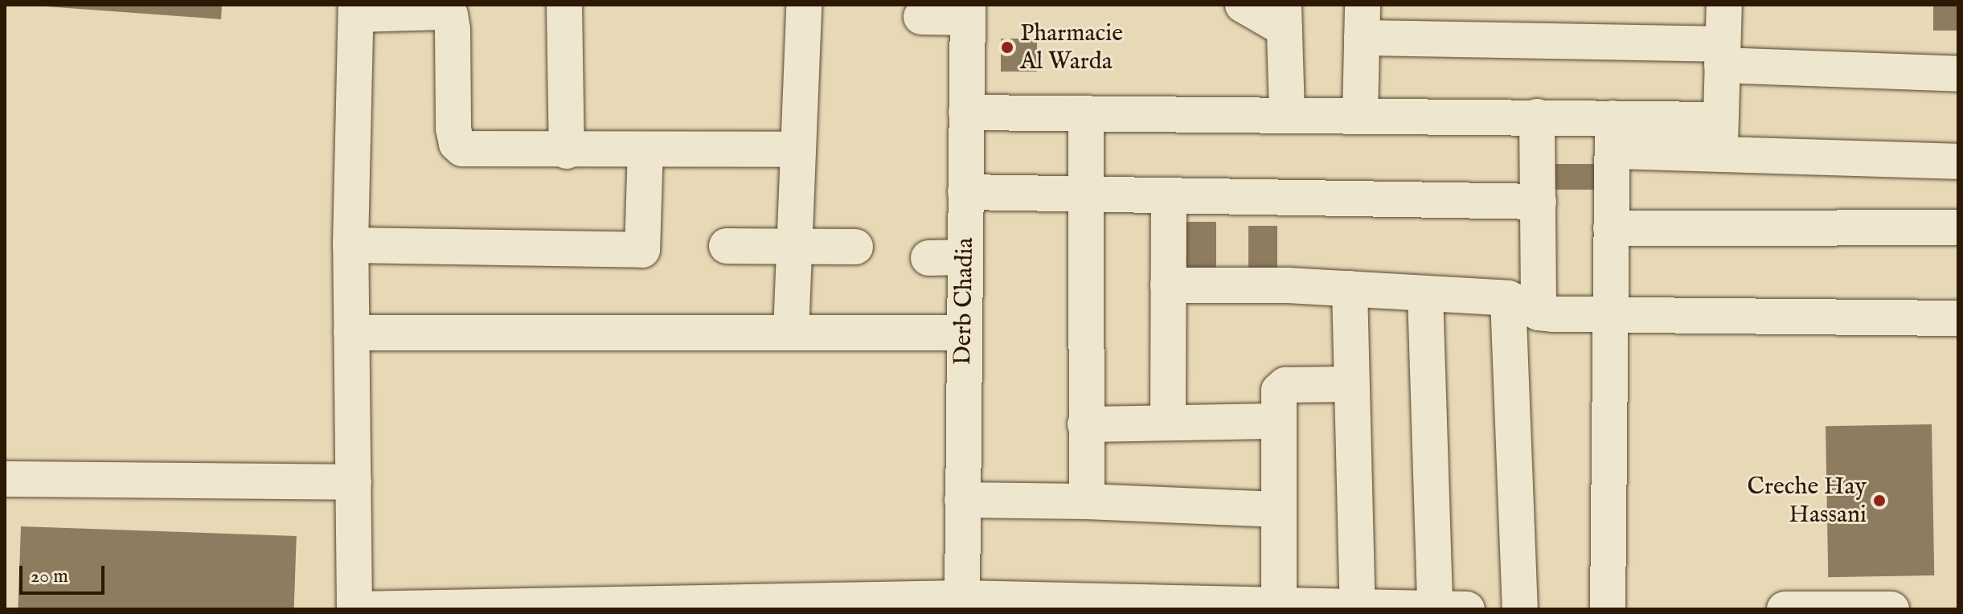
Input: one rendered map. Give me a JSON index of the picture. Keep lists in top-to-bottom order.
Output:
{
  "streets": {
    "street": ["Derb Chadia"]
  },
  "places": ["Pharmacie Al Warda", "Creche Hay Hassani"],
  "scale_bar": "20 m"
}
